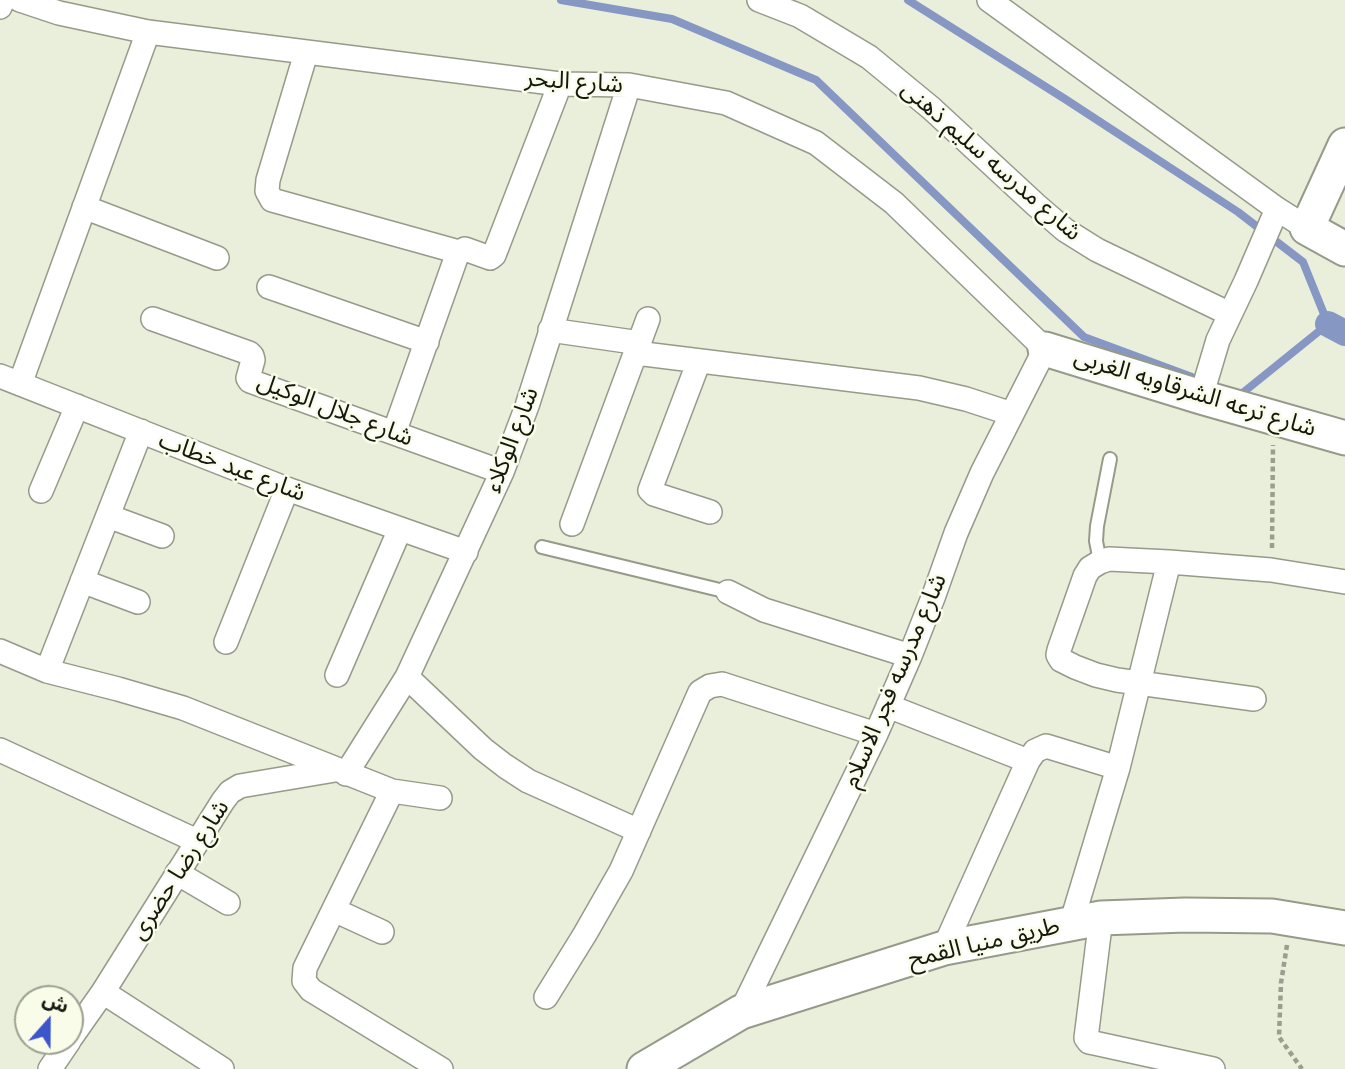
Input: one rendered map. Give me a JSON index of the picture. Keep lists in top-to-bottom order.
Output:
{
  "streets": {
    "main road": ["شارع ترعه الشرقاويه الغربى", "طريق منيا القمح"],
    "street": [
      "شارع البحر",
      "شارع مدرسه سليم ذهنى",
      "شارع جلال الوكيل",
      "شارع الوكلاء",
      "شارع عبد خطاب",
      "شارع مدرسه فجر الاسلام",
      "شارع رضا حضرى"
    ]
  },
  "crossings": [
    ["شارع البحر", "شارع ترعه الشرقاويه الغربى"],
    ["شارع البحر", "شارع الوكلاء"],
    ["شارع البحر", "شارع مدرسه فجر الاسلام"],
    ["شارع ترعه الشرقاويه الغربى", "شارع مدرسه فجر الاسلام"],
    ["شارع جلال الوكيل", "شارع الوكلاء"],
    ["شارع الوكلاء", "شارع عبد خطاب"],
    ["شارع الوكلاء", "شارع رضا حضرى"],
    ["شارع مدرسه فجر الاسلام", "طريق منيا القمح"]
  ],
  "north": "top"
}
